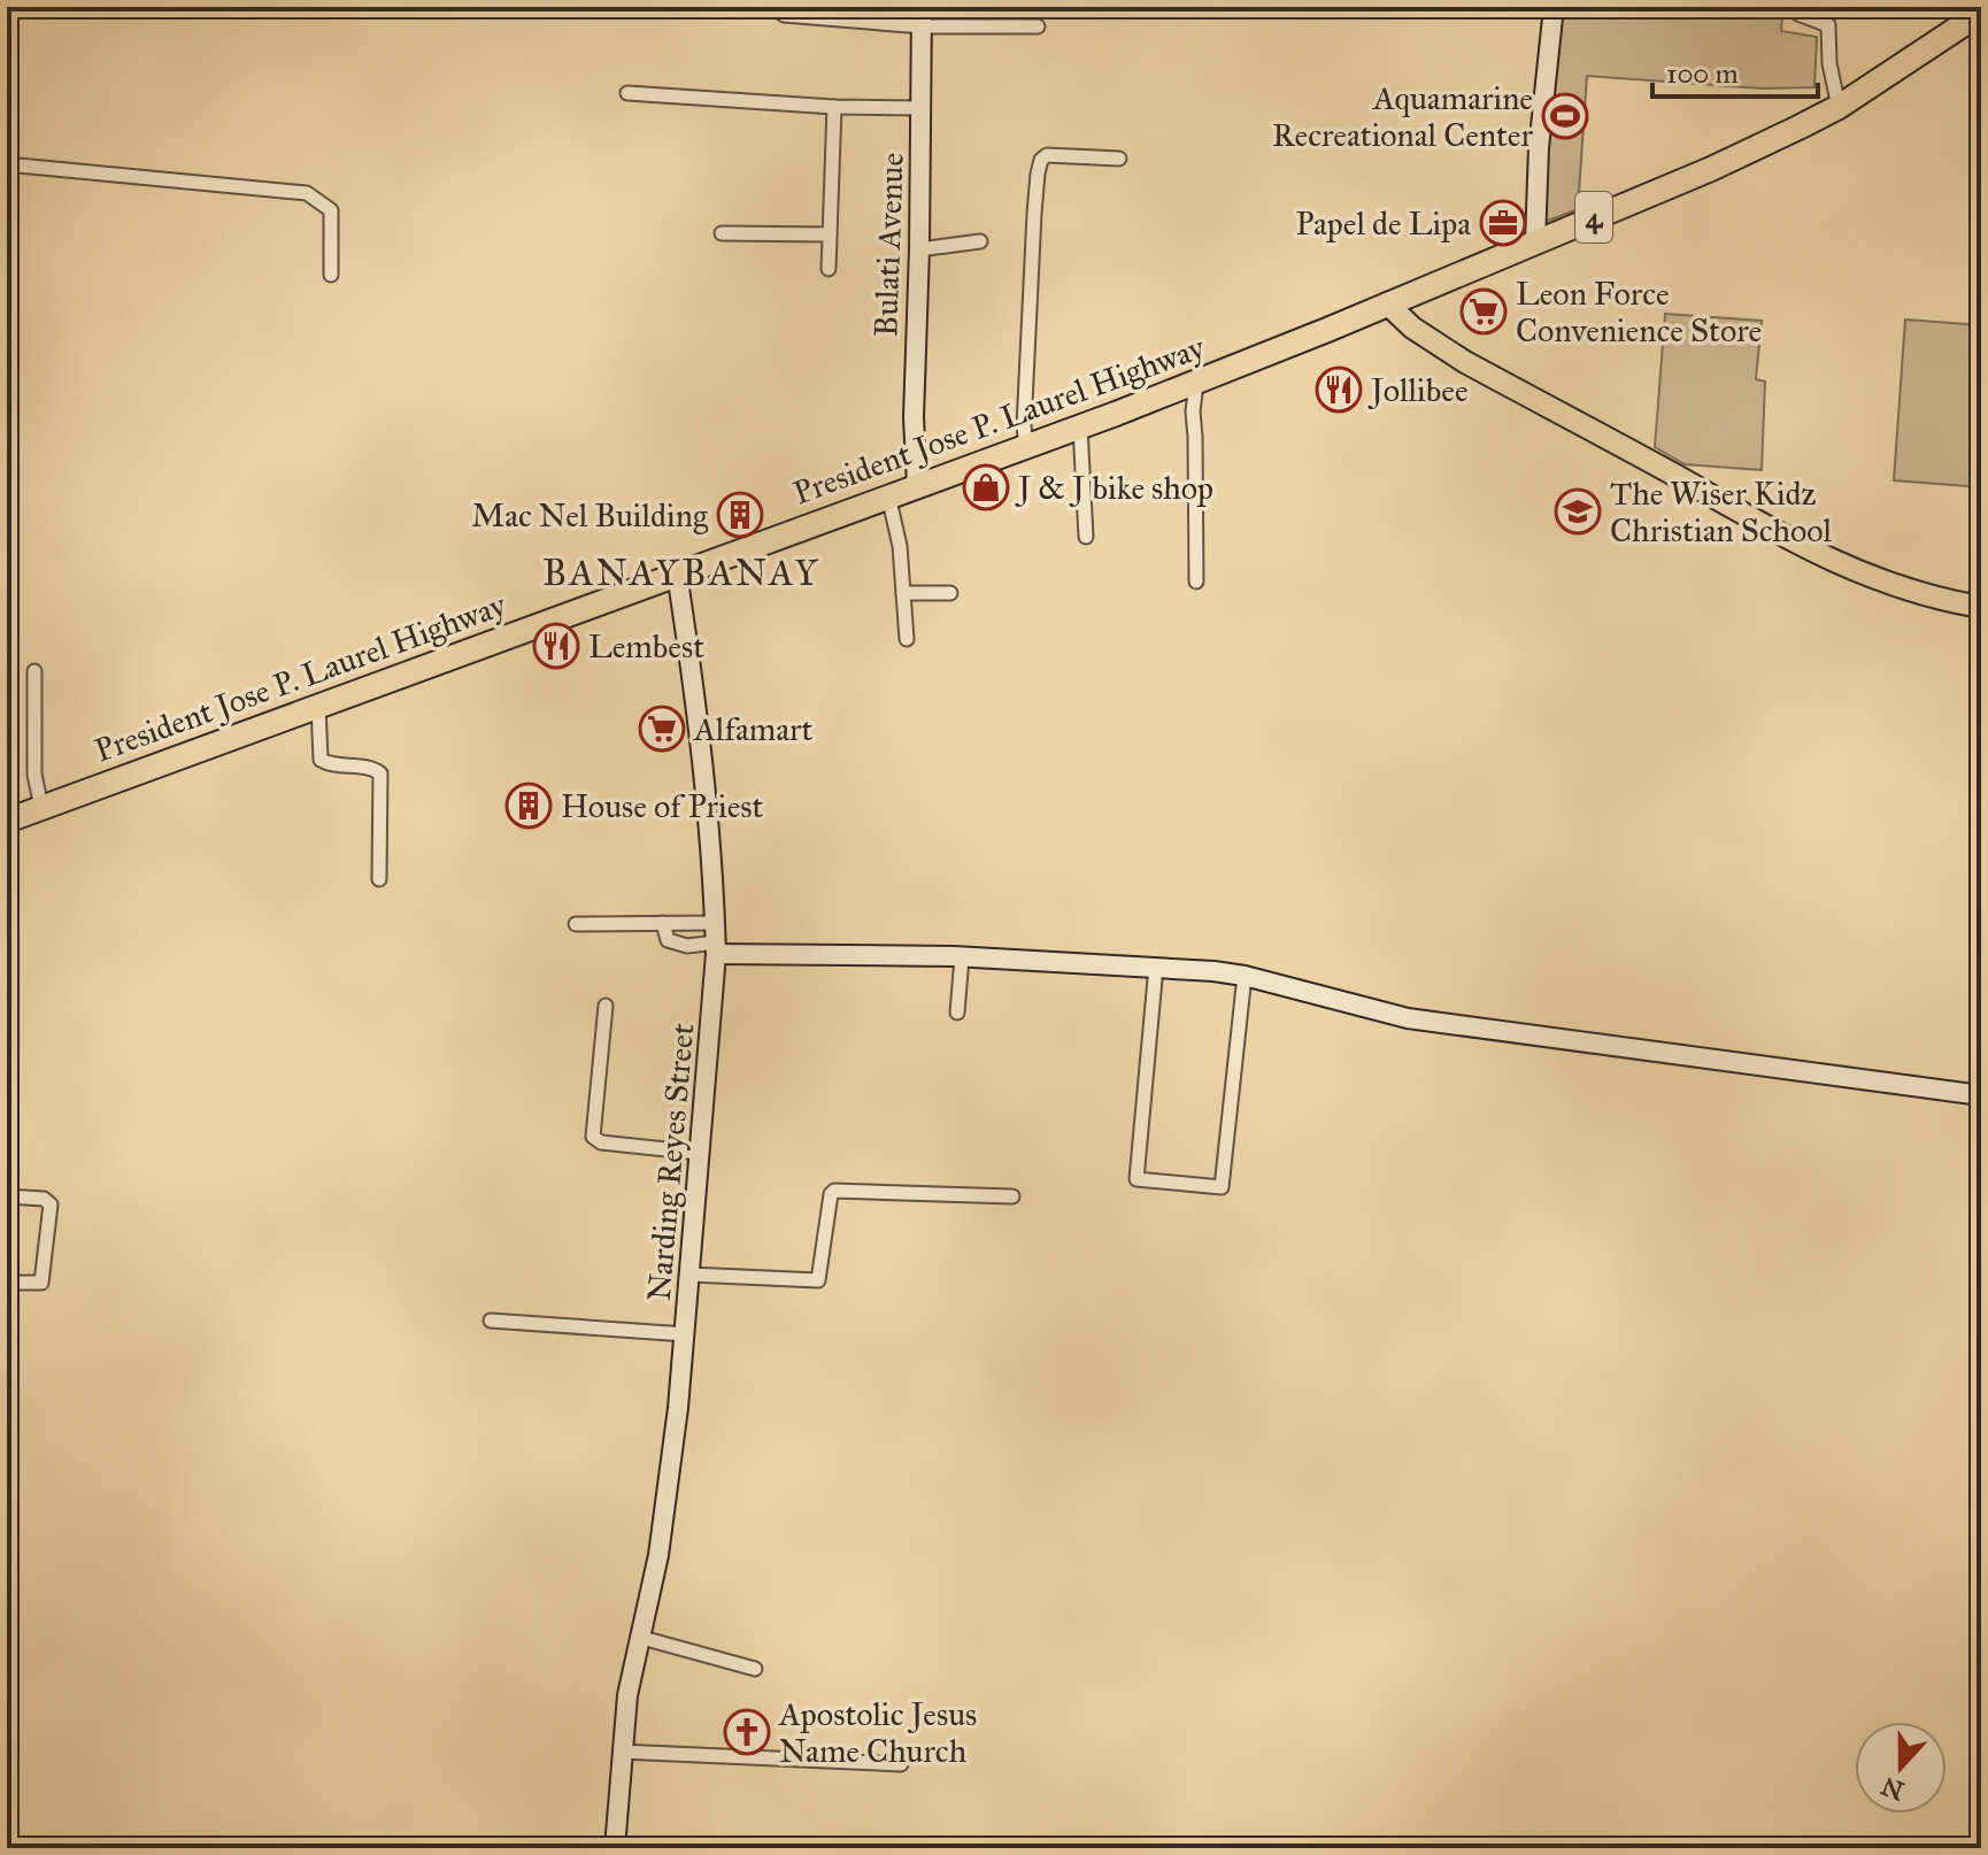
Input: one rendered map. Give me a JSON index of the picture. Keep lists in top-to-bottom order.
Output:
{
  "streets": {
    "highway": ["4", "President Jose P. Laurel Highway"],
    "street": ["Bulati Avenue", "Narding Reyes Street"]
  },
  "crossings": [
    ["Bulati Avenue", "President Jose P. Laurel Highway"],
    ["President Jose P. Laurel Highway", "Narding Reyes Street"]
  ],
  "districts": ["BANAYBANAY"],
  "places": {
    "sports": ["Aquamarine Recreational Center"],
    "office": ["Papel de Lipa"],
    "supermarket": ["Leon Force Convenience Store", "Alfamart"],
    "restaurant": ["Jollibee", "Lembest"],
    "shop": ["J & J bike shop"],
    "school or university": ["The Wiser Kidz Christian School"],
    "building": ["Mac Nel Building", "House of Priest"],
    "church": ["Apostolic Jesus Name Church"]
  },
  "scale_bar": "100 m",
  "north": "bottom"
}
